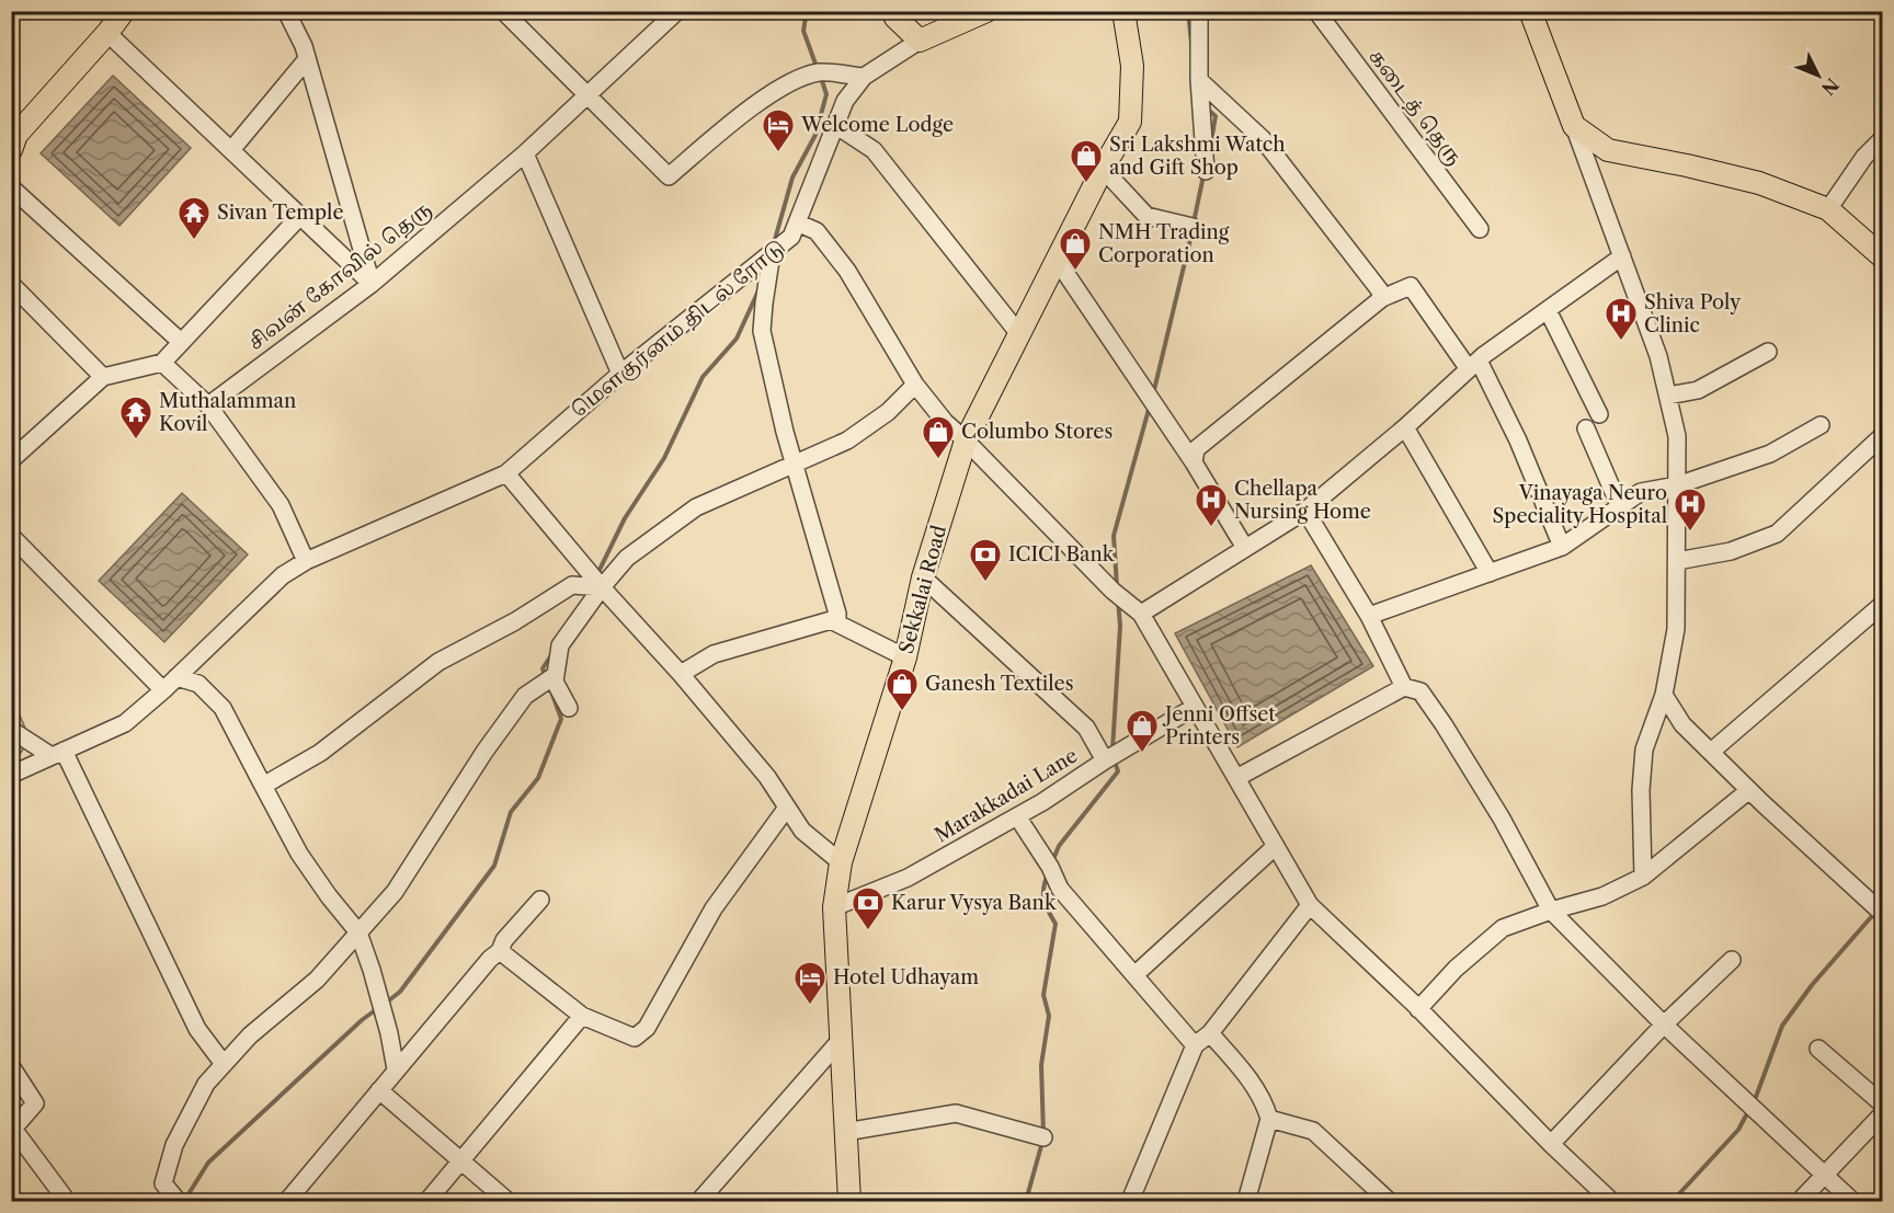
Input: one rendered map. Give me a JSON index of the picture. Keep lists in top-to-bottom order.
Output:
{
  "streets": {
    "main road": ["மௌகுர்னம் திடல் ரோடு", "Sekkalai Road"],
    "street": ["கடைத் தெரு", "சிவன் கோவில் தெரு", "Marakkadai Lane"]
  },
  "crossings": [
    ["Sekkalai Road", "Marakkadai Lane"]
  ],
  "places": {
    "hotel": ["Welcome Lodge", "Hotel Udhayam"],
    "shop": [
      "Sri Lakshmi Watch and Gift Shop",
      "NMH Trading Corporation",
      "Columbo Stores",
      "Ganesh Textiles",
      "Jenni Offset Printers"
    ],
    "temple": ["Sivan Temple", "Muthalamman Kovil"],
    "hospital": ["Shiva Poly Clinic", "Chellapa Nursing Home", "Vinayaga Neuro Speciality Hospital"],
    "bank": ["ICICI Bank", "Karur Vysya Bank"]
  },
  "north": "bottom right"
}
